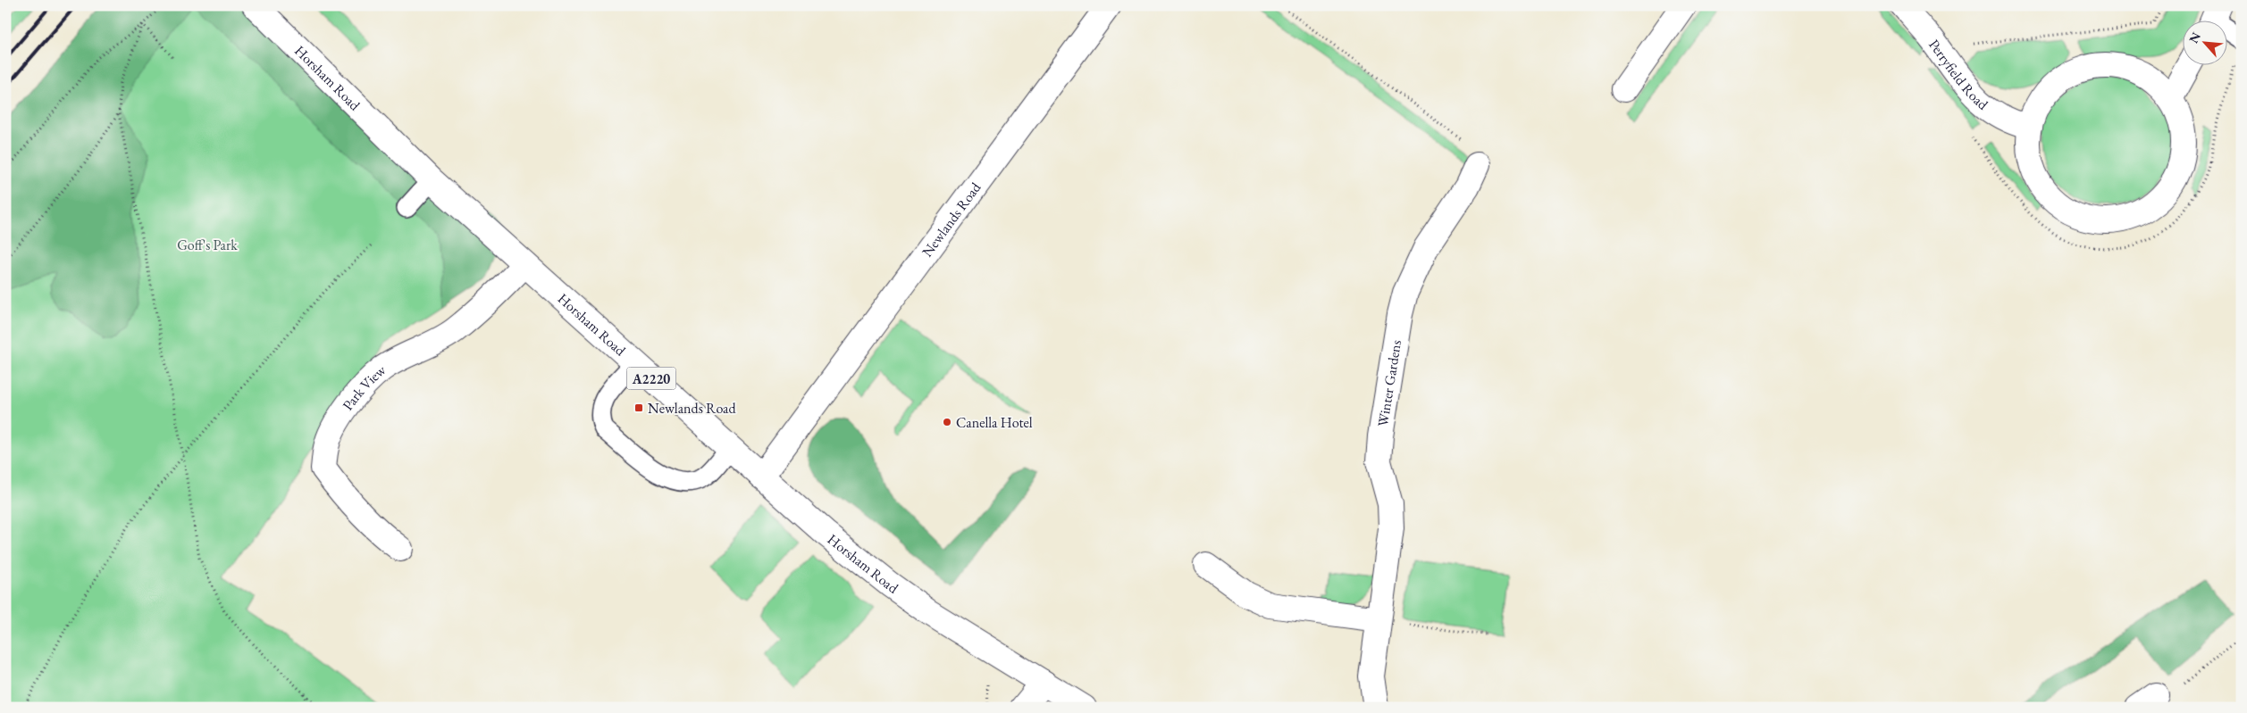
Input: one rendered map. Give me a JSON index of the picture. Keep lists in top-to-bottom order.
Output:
{
  "streets": {
    "street": [
      "Perryfield Road",
      "Horsham Road",
      "Newlands Road",
      "A2220",
      "Winter Gardens",
      "Park View"
    ]
  },
  "crossings": [
    ["Horsham Road", "Newlands Road"],
    ["Horsham Road", "Park View"]
  ],
  "parks": ["Goff's Park"],
  "places": {
    "transit": ["Newlands Road"],
    "other": ["Canella Hotel"]
  },
  "north": "top left"
}
